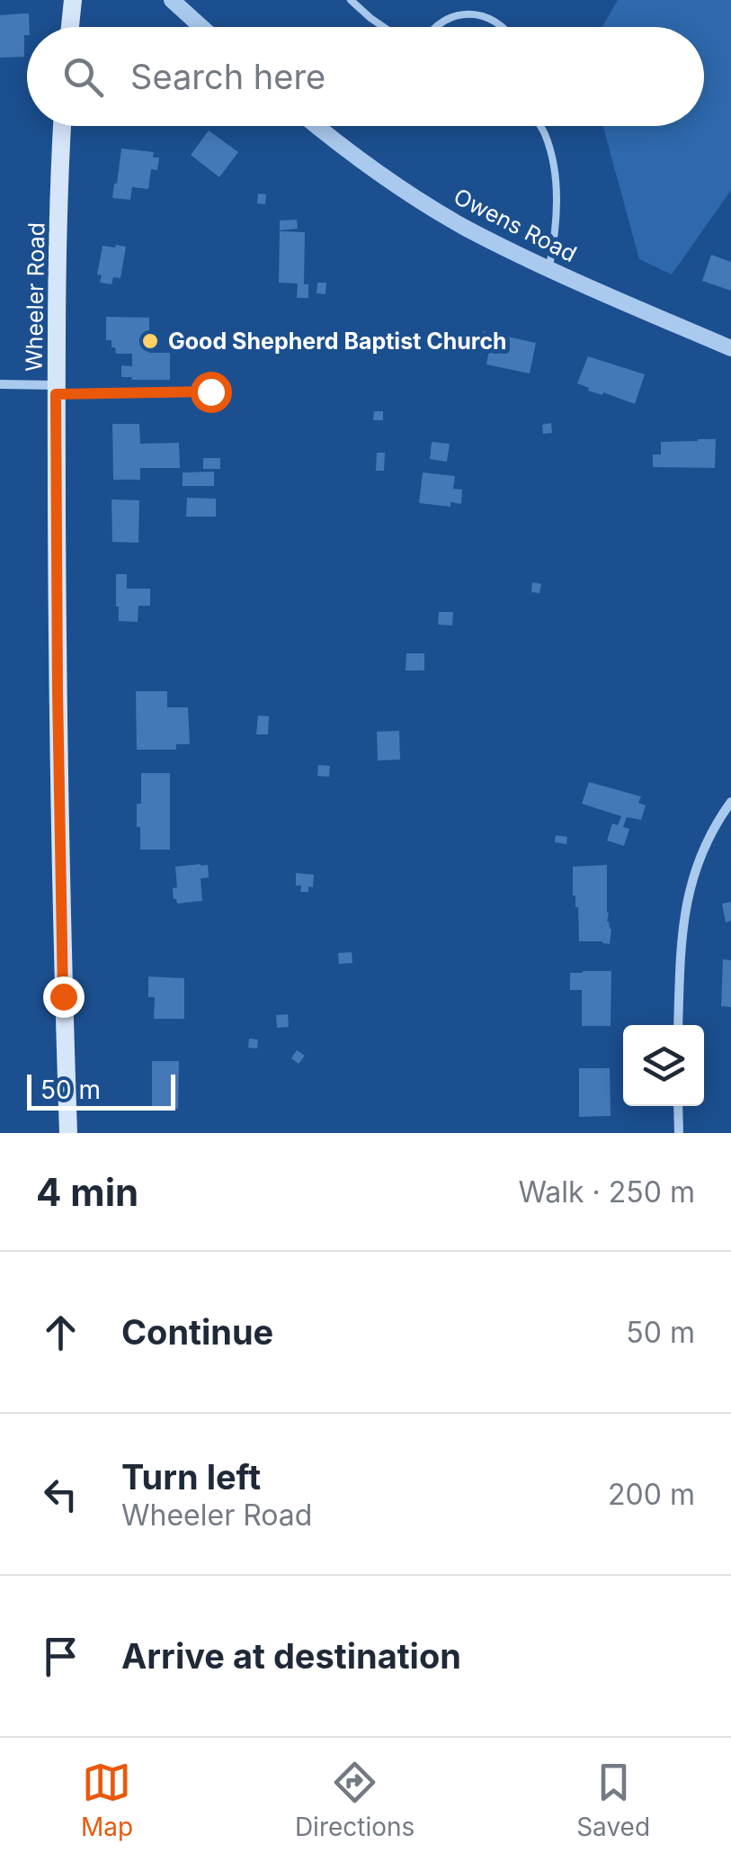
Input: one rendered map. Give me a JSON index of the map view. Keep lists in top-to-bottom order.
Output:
{
  "streets": {
    "main road": ["Wheeler Road"],
    "street": ["Owens Road"]
  },
  "places": ["Good Shepherd Baptist Church"],
  "scale_bar": "50 m",
  "page": {
    "search": "Search here",
    "scale": "50 m",
    "heading": ["4 min", "Walk · 250 m"],
    "list": [
      ["Continue", "50 m"],
      ["Turn left", "Wheeler Road", "200 m"],
      "Arrive at destination"
    ],
    "nav": ["Map", "Directions", "Saved"]
  }
}
